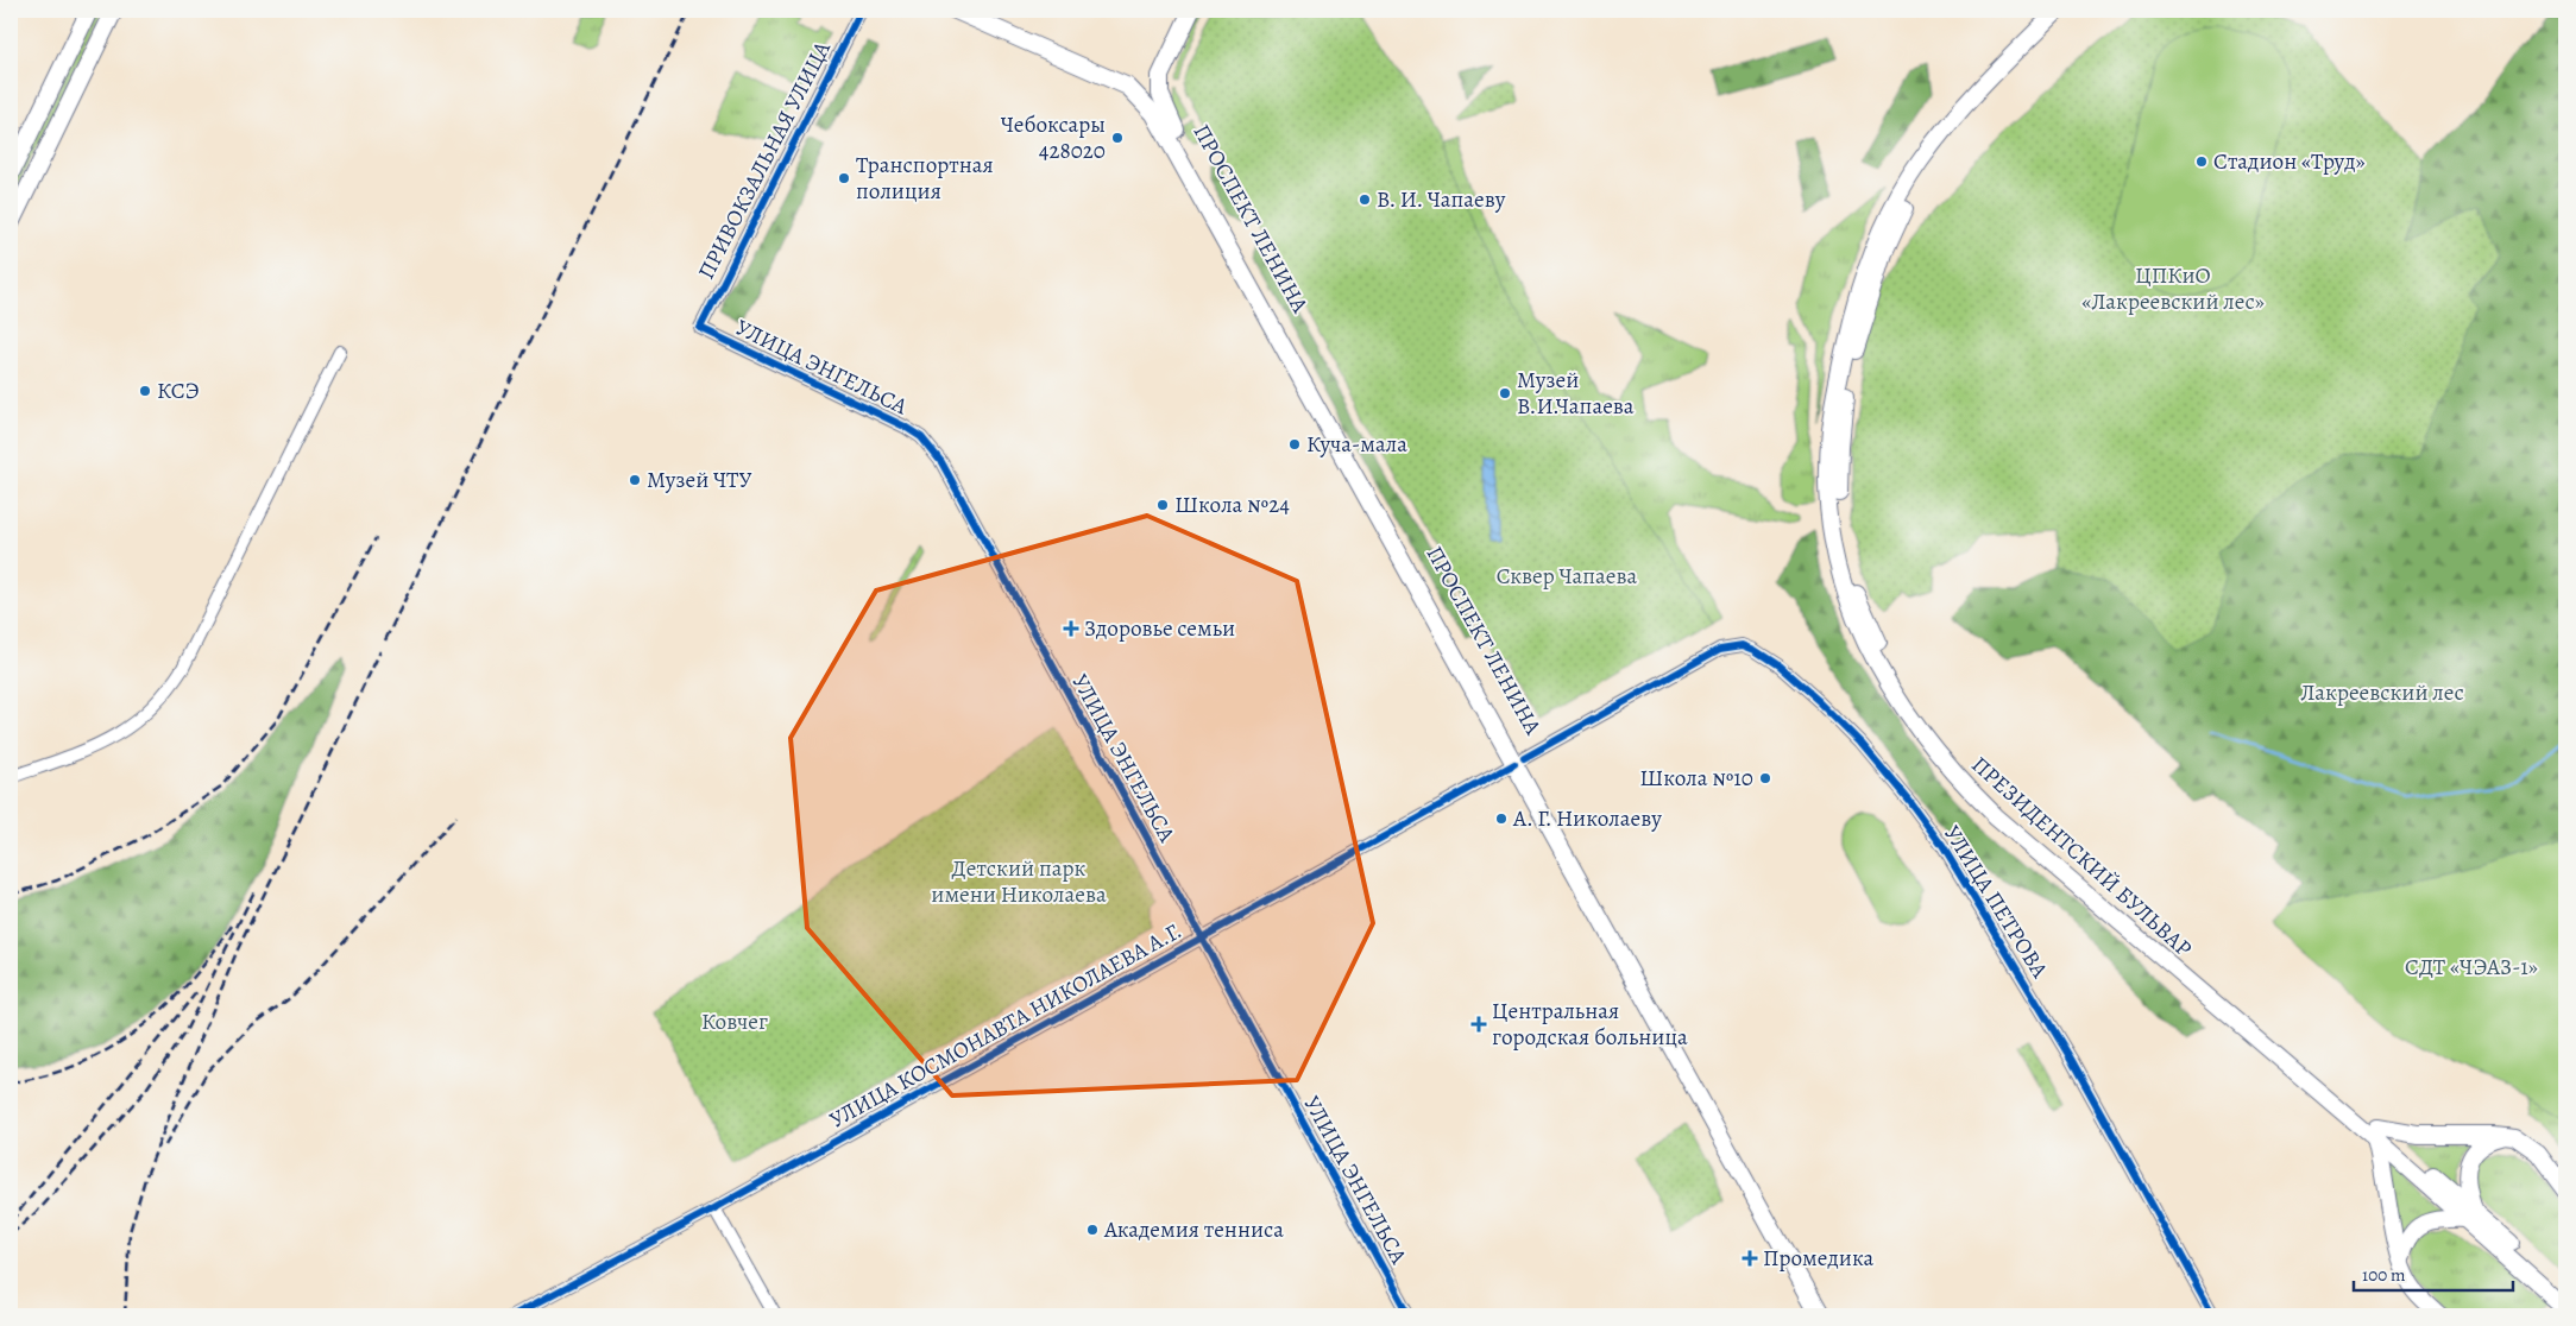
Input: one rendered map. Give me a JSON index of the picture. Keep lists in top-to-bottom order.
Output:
{
  "streets": {
    "main road": ["ПРОСПЕКТ ЛЕНИНА", "ПРЕЗИДЕНТСКИЙ БУЛЬВАР"],
    "street": [
      "ПРИВОКЗАЛЬНАЯ УЛИЦА",
      "УЛИЦА ЭНГЕЛЬСА",
      "УЛИЦА ПЕТРОВА",
      "УЛИЦА КОСМОНАВТА НИКОЛАЕВА А.Г."
    ]
  },
  "crossings": [
    ["ПРИВОКЗАЛЬНАЯ УЛИЦА", "УЛИЦА ЭНГЕЛЬСА"],
    ["ПРОСПЕКТ ЛЕНИНА", "УЛИЦА КОСМОНАВТА НИКОЛАЕВА А.Г."],
    ["УЛИЦА ЭНГЕЛЬСА", "УЛИЦА КОСМОНАВТА НИКОЛАЕВА А.Г."],
    ["УЛИЦА ПЕТРОВА", "УЛИЦА КОСМОНАВТА НИКОЛАЕВА А.Г."]
  ],
  "parks": [
    "ЦПКиО «Лакреевский лес»",
    "Сквер Чапаева",
    "Лакреевский лес",
    "Детский парк имени Николаева",
    "СДТ «ЧЭАЗ-1»",
    "Ковчег"
  ],
  "places": {
    "other": [
      "Чебоксары 428020",
      "Стадион «Труд»",
      "Транспортная полиция",
      "В. И. Чапаеву",
      "КСЭ",
      "Музей В.И.Чапаева",
      "Куча-мала",
      "Музей ЧТУ",
      "Школа №24",
      "Школа №10",
      "А. Г. Николаеву",
      "Академия тенниса"
    ],
    "health": ["Здоровье семьи", "Центральная городская больница", "Промедика"]
  },
  "scale_bar": "100 m"
}
